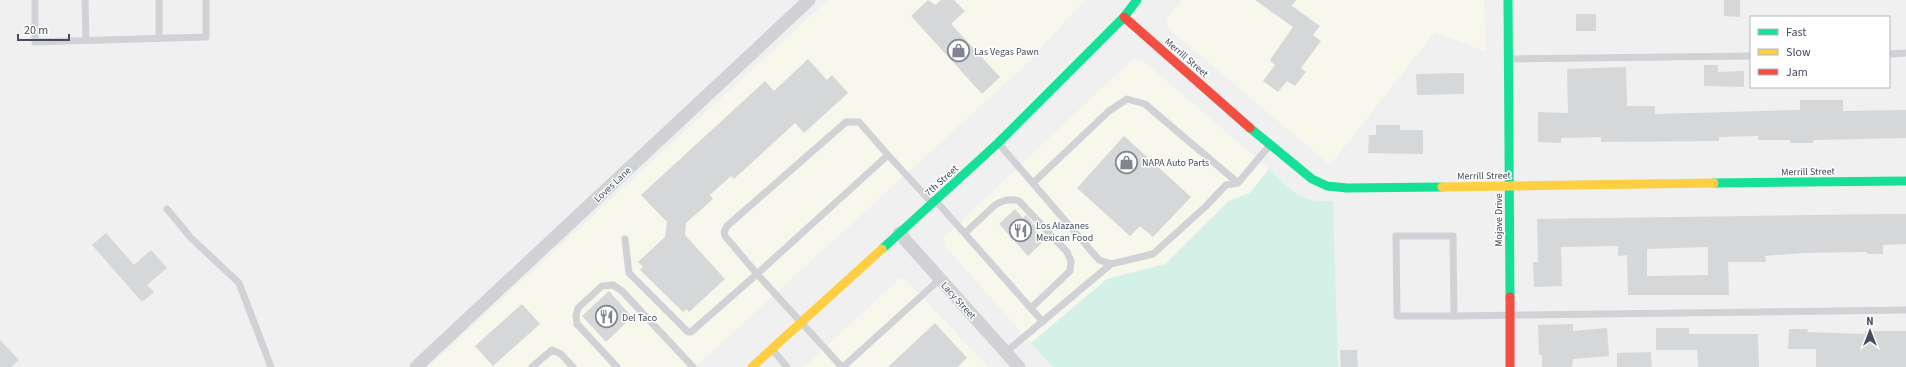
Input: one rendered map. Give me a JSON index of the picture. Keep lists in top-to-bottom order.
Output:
{
  "streets": {
    "street": [
      "Merrill Street",
      "7th Street",
      "Loves Lane",
      "Mojave Drive",
      "Lacy Street"
    ]
  },
  "crossings": [
    ["Merrill Street", "7th Street"],
    ["Merrill Street", "Mojave Drive"],
    ["7th Street", "Lacy Street"]
  ],
  "places": {
    "shop": ["Las Vegas Pawn", "NAPA Auto Parts"],
    "restaurant": ["Los Alazanes Mexican Food", "Del Taco"]
  },
  "legend": ["Fast", "Slow", "Jam"],
  "scale_bar": "20 m",
  "north": "top"
}
